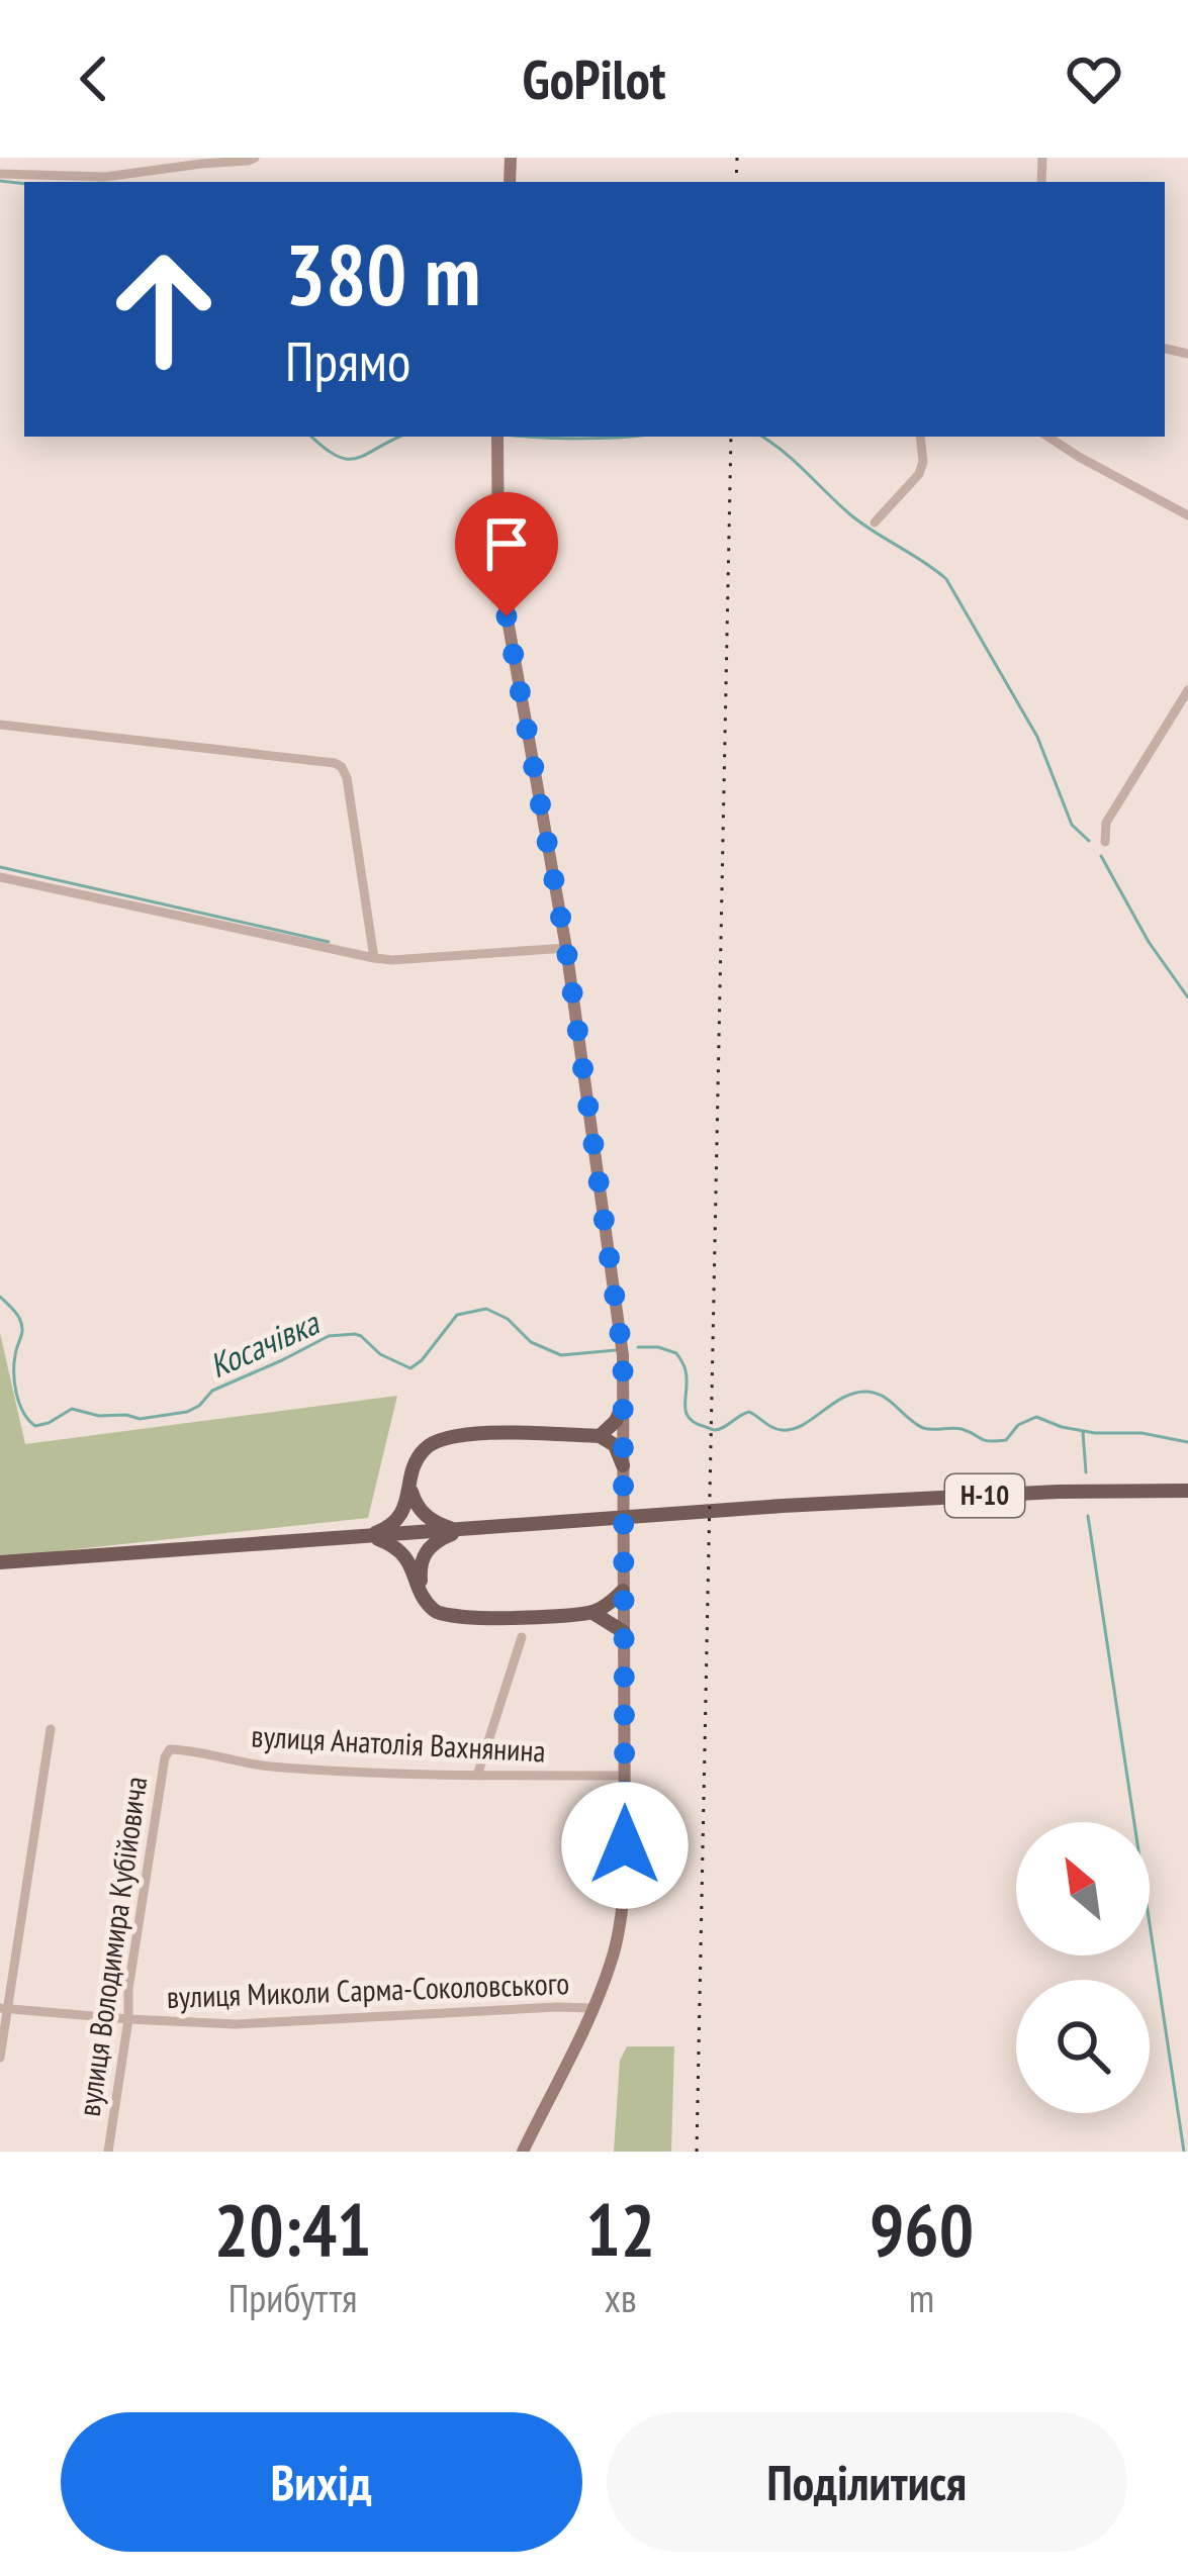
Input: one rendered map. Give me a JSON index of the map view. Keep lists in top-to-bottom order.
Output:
{
  "streets": {
    "main road": ["Н-10"],
    "street": ["вулиця Анатолія Вахнянина", "вулиця Володимира Кубійовича", "вулиця Миколи Сарма-Соколовського"]
  },
  "crossings": [
    ["вулиця Анатолія Вахнянина", "вулиця Володимира Кубійовича"],
    ["вулиця Володимира Кубійовича", "вулиця Миколи Сарма-Соколовського"]
  ],
  "water": ["Косачівка"],
  "north": "top left",
  "page": {
    "header": "GoPilot",
    "turn": ["380 m", "Прямо"],
    "eta": [
      "20:41",
      "Прибуття",
      "12",
      "хв",
      "960",
      "m"
    ],
    "buttons": ["Вихід", "Поділитися"]
  }
}
